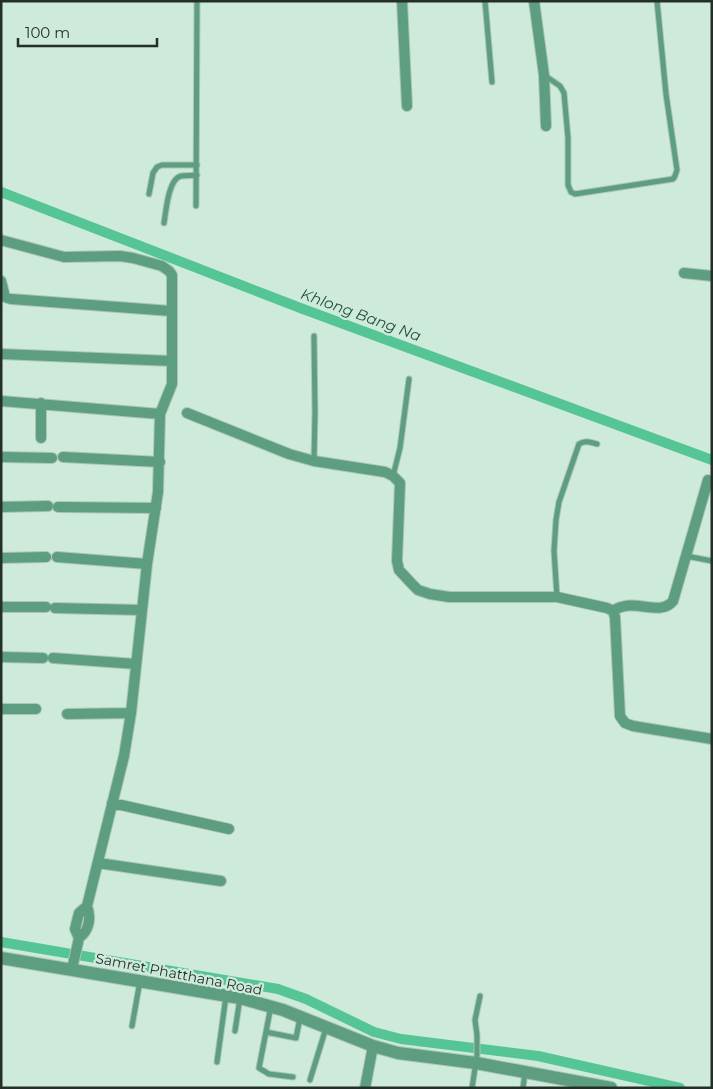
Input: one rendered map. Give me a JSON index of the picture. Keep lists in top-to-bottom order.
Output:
{
  "streets": {
    "street": ["Samret Phatthana Road"]
  },
  "water": ["Khlong Bang Na"],
  "scale_bar": "100 m"
}
